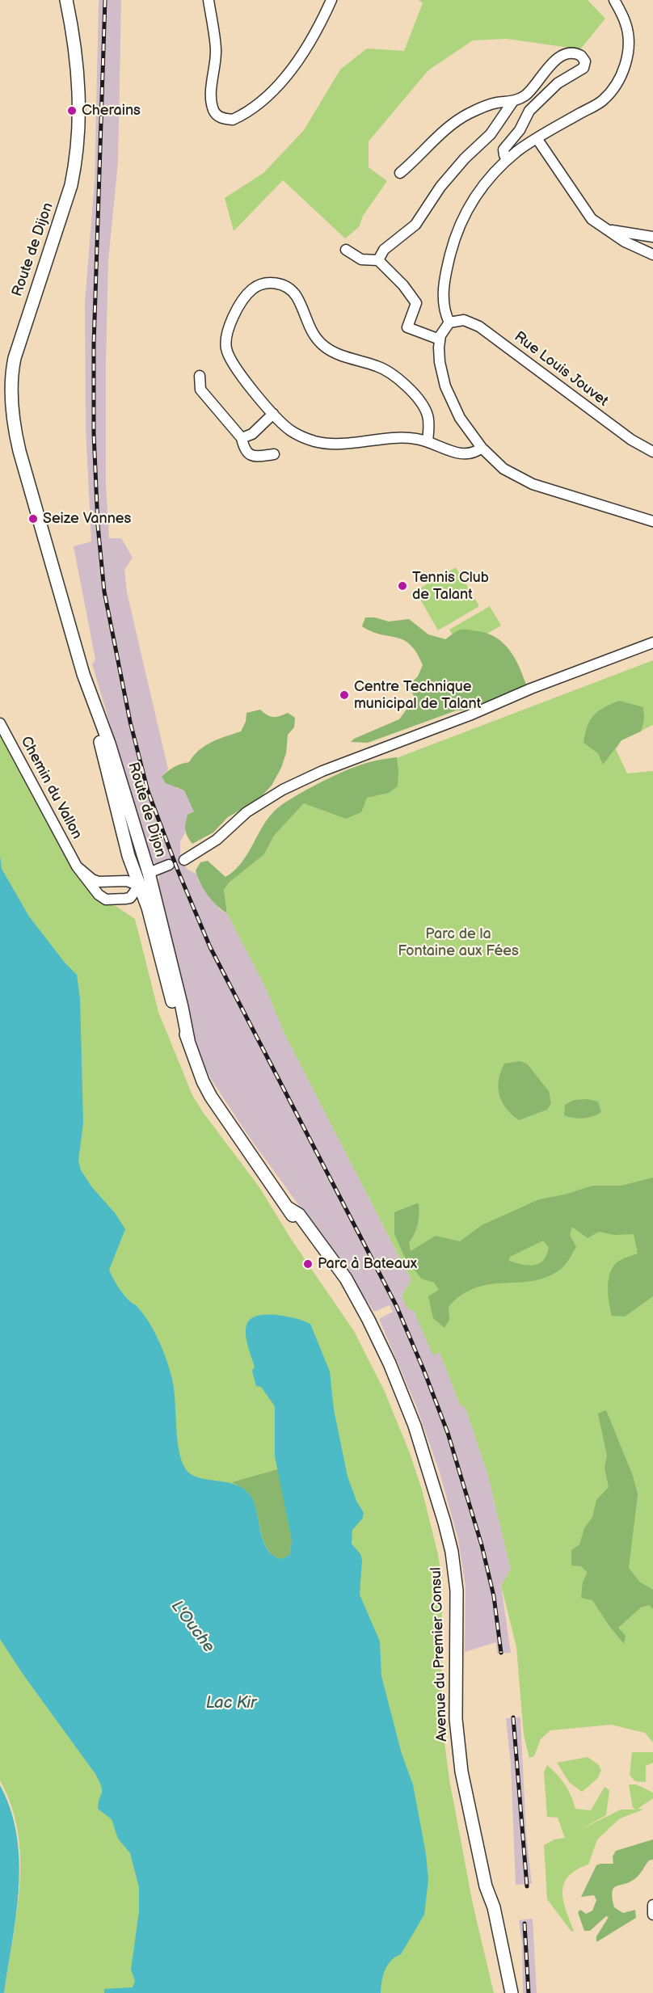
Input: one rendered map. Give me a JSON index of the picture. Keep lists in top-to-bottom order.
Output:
{
  "streets": {
    "main road": ["Route de Dijon", "Avenue du Premier Consul"],
    "street": ["Rue Louis Jouvet", "Chemin du Vallon"]
  },
  "crossings": [
    ["Route de Dijon", "Chemin du Vallon"],
    ["Route de Dijon", "Avenue du Premier Consul"],
    ["Chemin du Vallon", "Avenue du Premier Consul"]
  ],
  "water": ["L'Ouche", "Lac Kir"],
  "parks": ["Parc de la Fontaine aux Fées"],
  "places": [
    "Cherains",
    "Seize Vannes",
    "Tennis Club de Talant",
    "Centre Technique municipal de Talant",
    "Parc à Bateaux"
  ]
}
